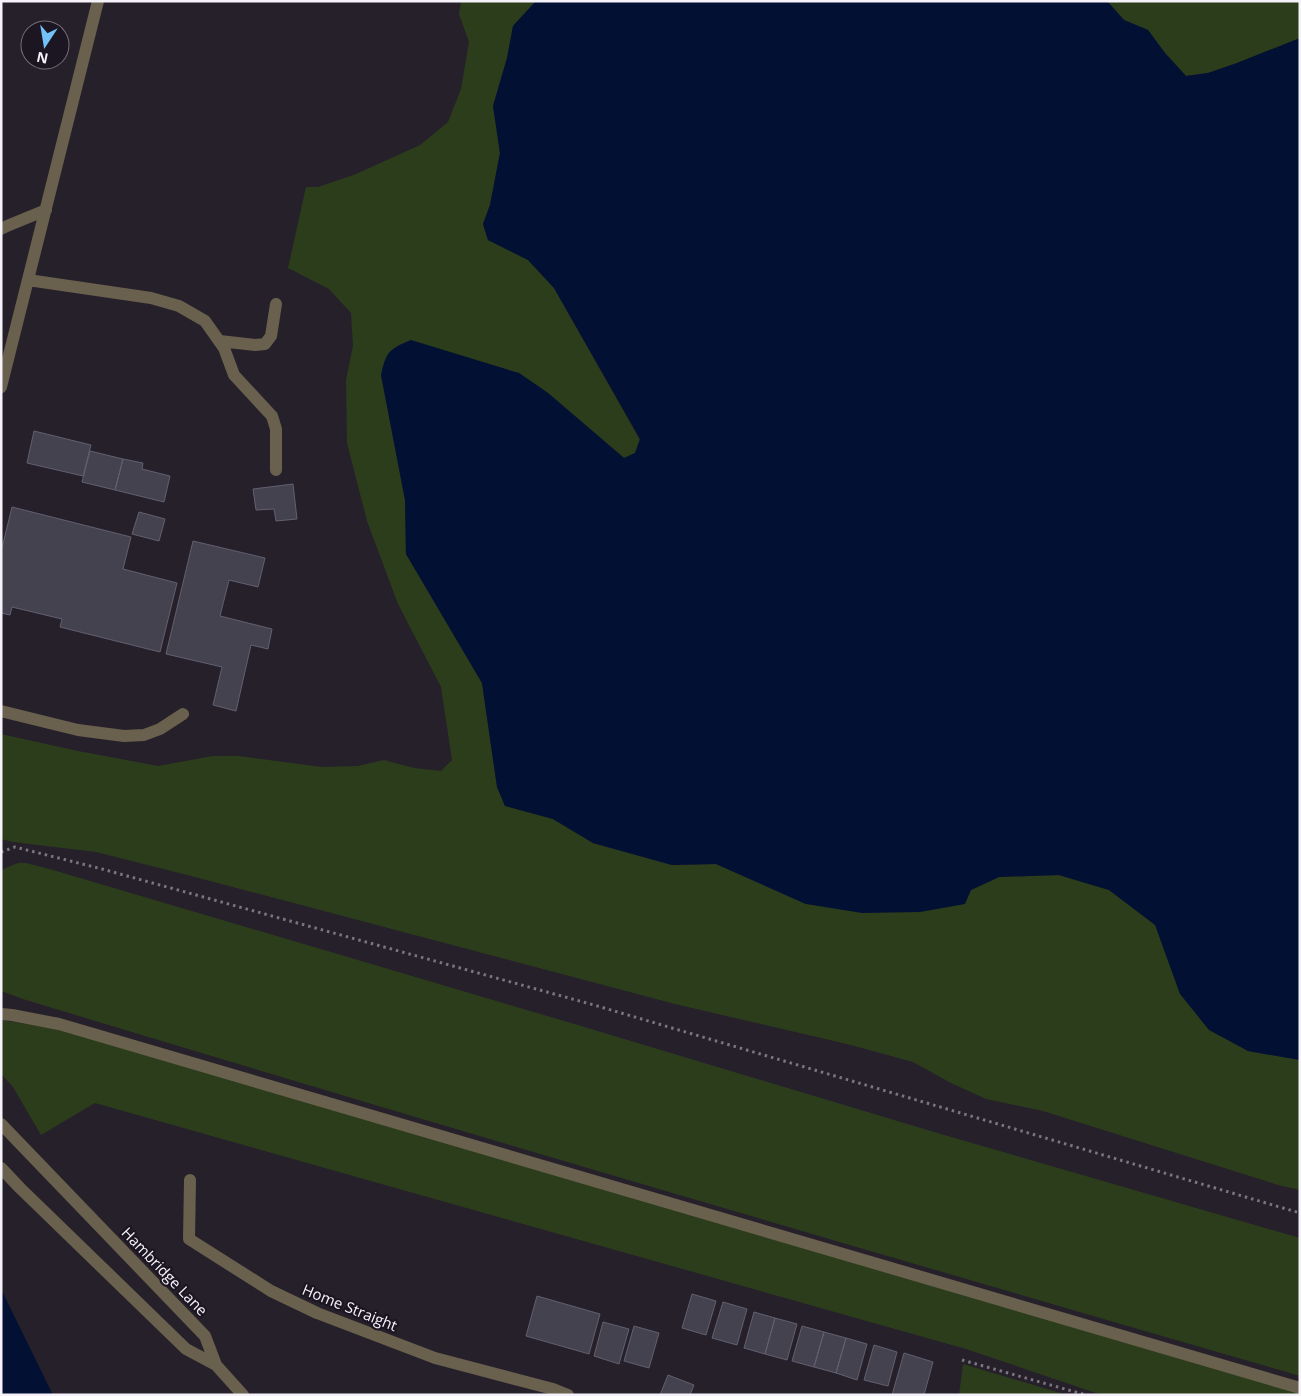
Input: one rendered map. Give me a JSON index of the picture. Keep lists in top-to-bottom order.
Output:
{
  "streets": {
    "street": ["Hambridge Lane", "Home Straight"]
  },
  "north": "bottom"
}
